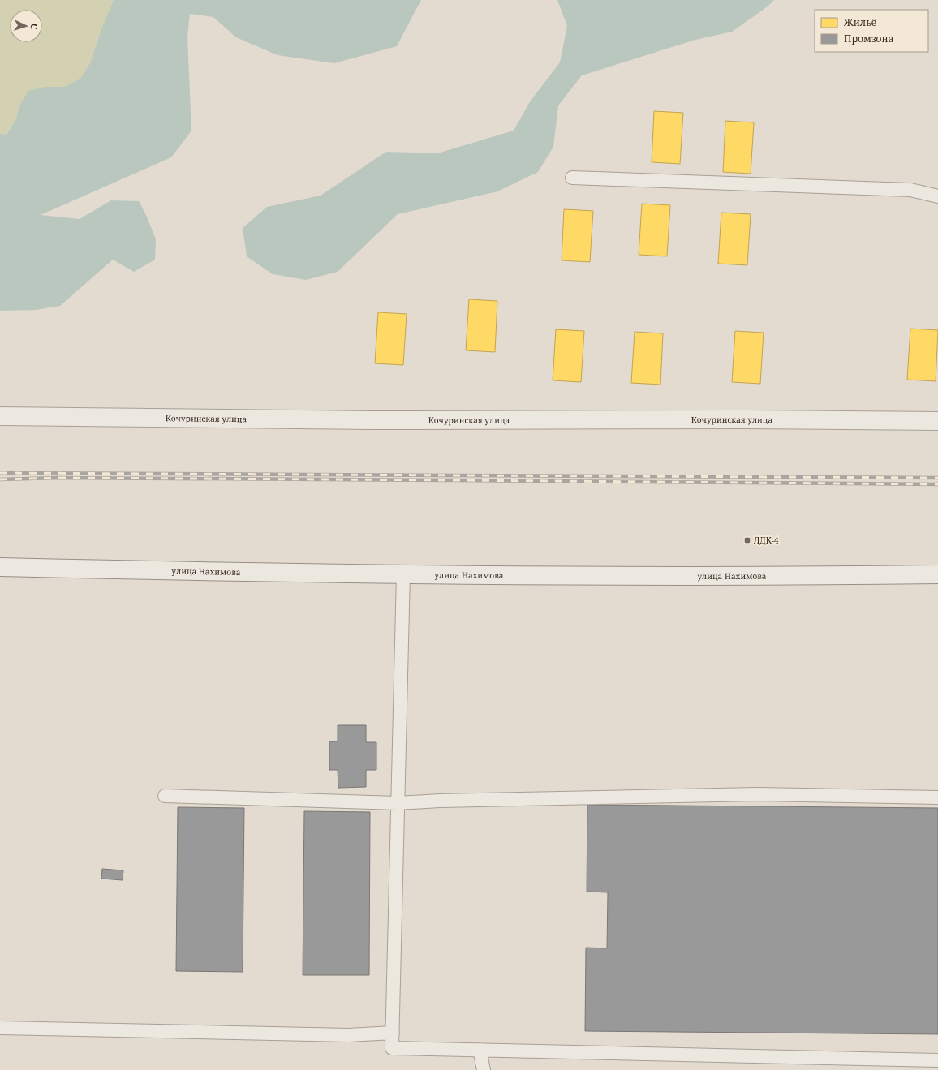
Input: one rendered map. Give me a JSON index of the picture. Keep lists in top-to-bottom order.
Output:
{
  "streets": {
    "main road": ["Кочуринская улица", "улица Нахимова"]
  },
  "places": {
    "transit": ["ЛДК-4"]
  },
  "legend": ["Жильё", "Промзона"],
  "north": "right"
}
